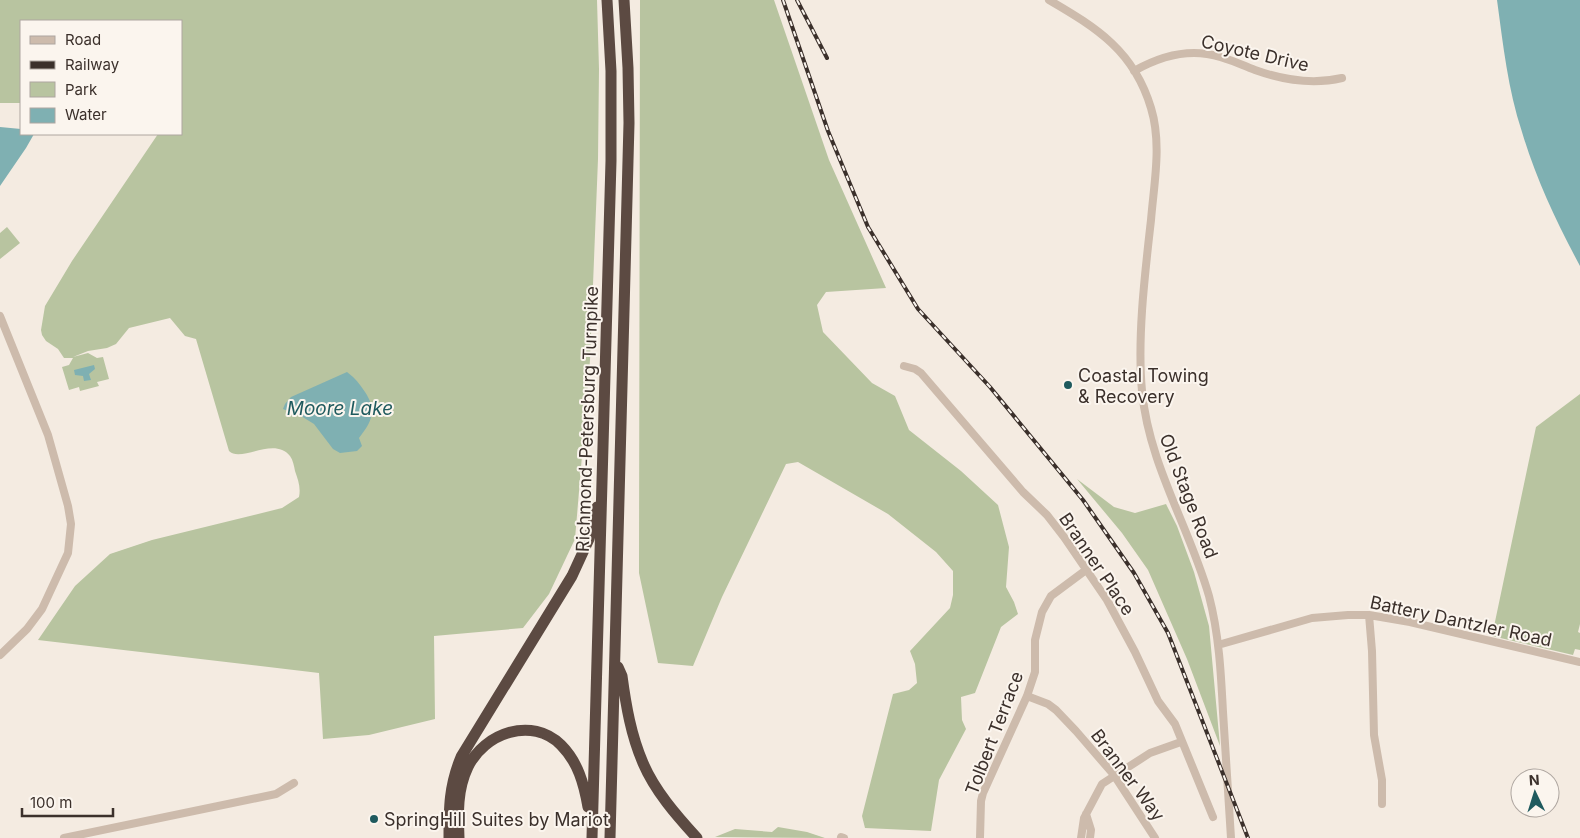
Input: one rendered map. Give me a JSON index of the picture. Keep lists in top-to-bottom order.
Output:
{
  "streets": {
    "highway": ["Richmond-Petersburg Turnpike"],
    "street": [
      "Coyote Drive",
      "Old Stage Road",
      "Branner Place",
      "Battery Dantzler Road",
      "Tolbert Terrace",
      "Branner Way"
    ]
  },
  "crossings": [
    ["Coyote Drive", "Old Stage Road"],
    ["Old Stage Road", "Battery Dantzler Road"],
    ["Branner Place", "Tolbert Terrace"],
    ["Tolbert Terrace", "Branner Way"]
  ],
  "water": ["Moore Lake"],
  "places": ["Coastal Towing & Recovery", "SpringHill Suites by Mariot"],
  "legend": [
    "Road",
    "Railway",
    "Park",
    "Water"
  ],
  "scale_bar": "100 m",
  "north": "top"
}
